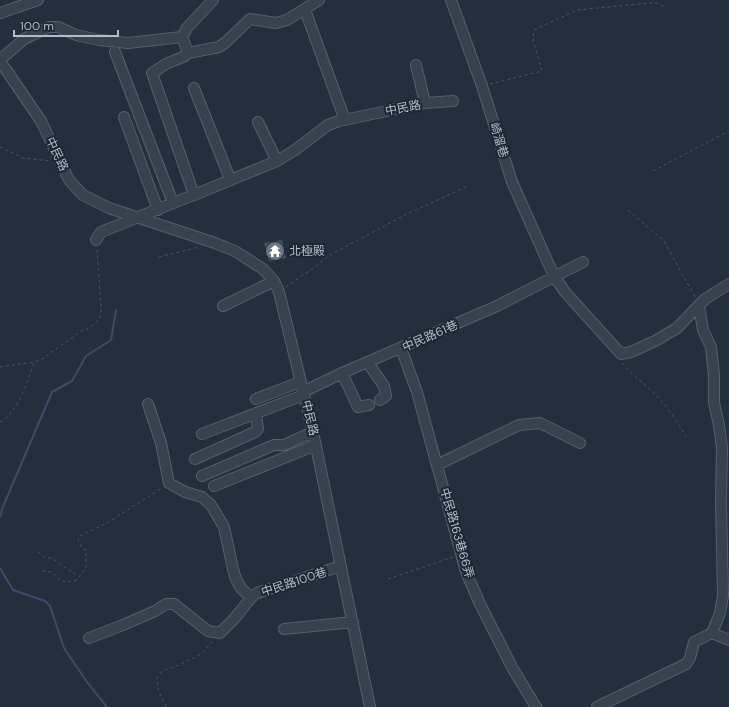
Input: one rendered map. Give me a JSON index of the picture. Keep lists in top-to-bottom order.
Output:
{
  "streets": {
    "street": [
      "中民路",
      "崎溜巷",
      "中民路61巷",
      "中民路163巷66弄",
      "中民路100巷"
    ]
  },
  "crossings": [
    ["中民路", "中民路61巷"],
    ["中民路", "中民路100巷"],
    ["崎溜巷", "中民路61巷"],
    ["中民路61巷", "中民路163巷66弄"]
  ],
  "places": {
    "temple": ["北極殿"]
  },
  "scale_bar": "100 m"
}
